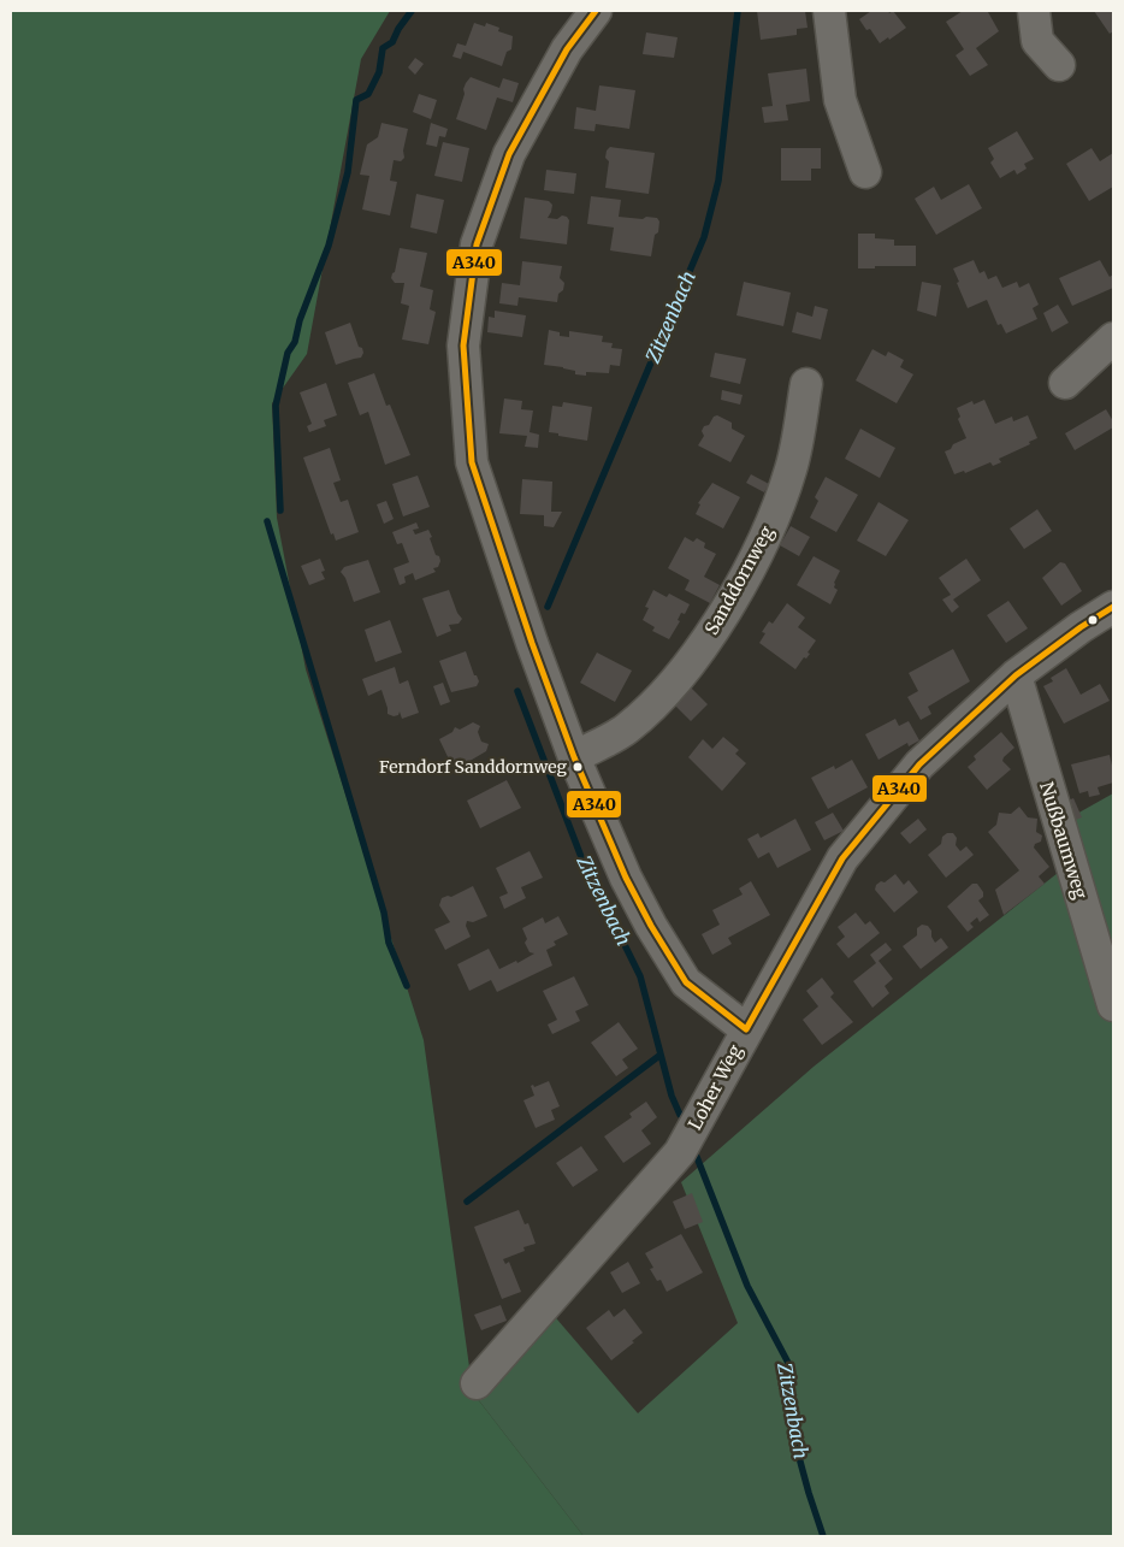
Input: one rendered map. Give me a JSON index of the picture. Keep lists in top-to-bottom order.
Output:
{
  "streets": {
    "street": ["Sanddornweg", "Nußbaumweg", "Loher Weg"]
  },
  "crossings": [
    ["Nußbaumweg", "Loher Weg"]
  ],
  "water": ["Zitzenbach"],
  "places": ["Ferndorf Sanddornweg"],
  "lines": ["transit line A340"]
}
